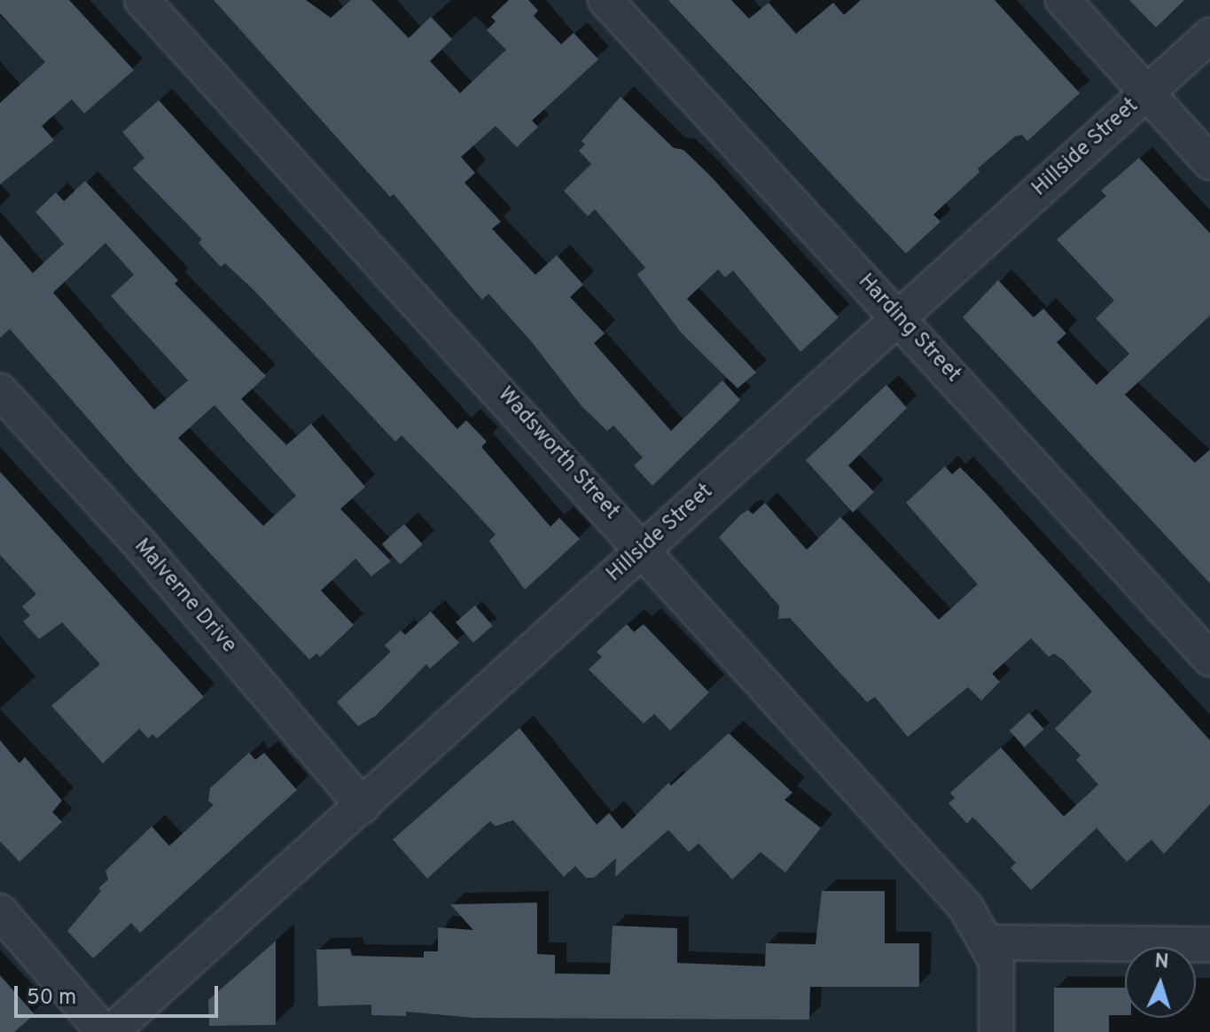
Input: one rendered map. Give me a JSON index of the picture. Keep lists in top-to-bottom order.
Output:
{
  "streets": {
    "street": [
      "Hillside Street",
      "Harding Street",
      "Wadsworth Street",
      "Malverne Drive"
    ]
  },
  "crossings": [
    ["Hillside Street", "Harding Street"],
    ["Hillside Street", "Wadsworth Street"],
    ["Hillside Street", "Malverne Drive"]
  ],
  "scale_bar": "50 m",
  "north": "top"
}
